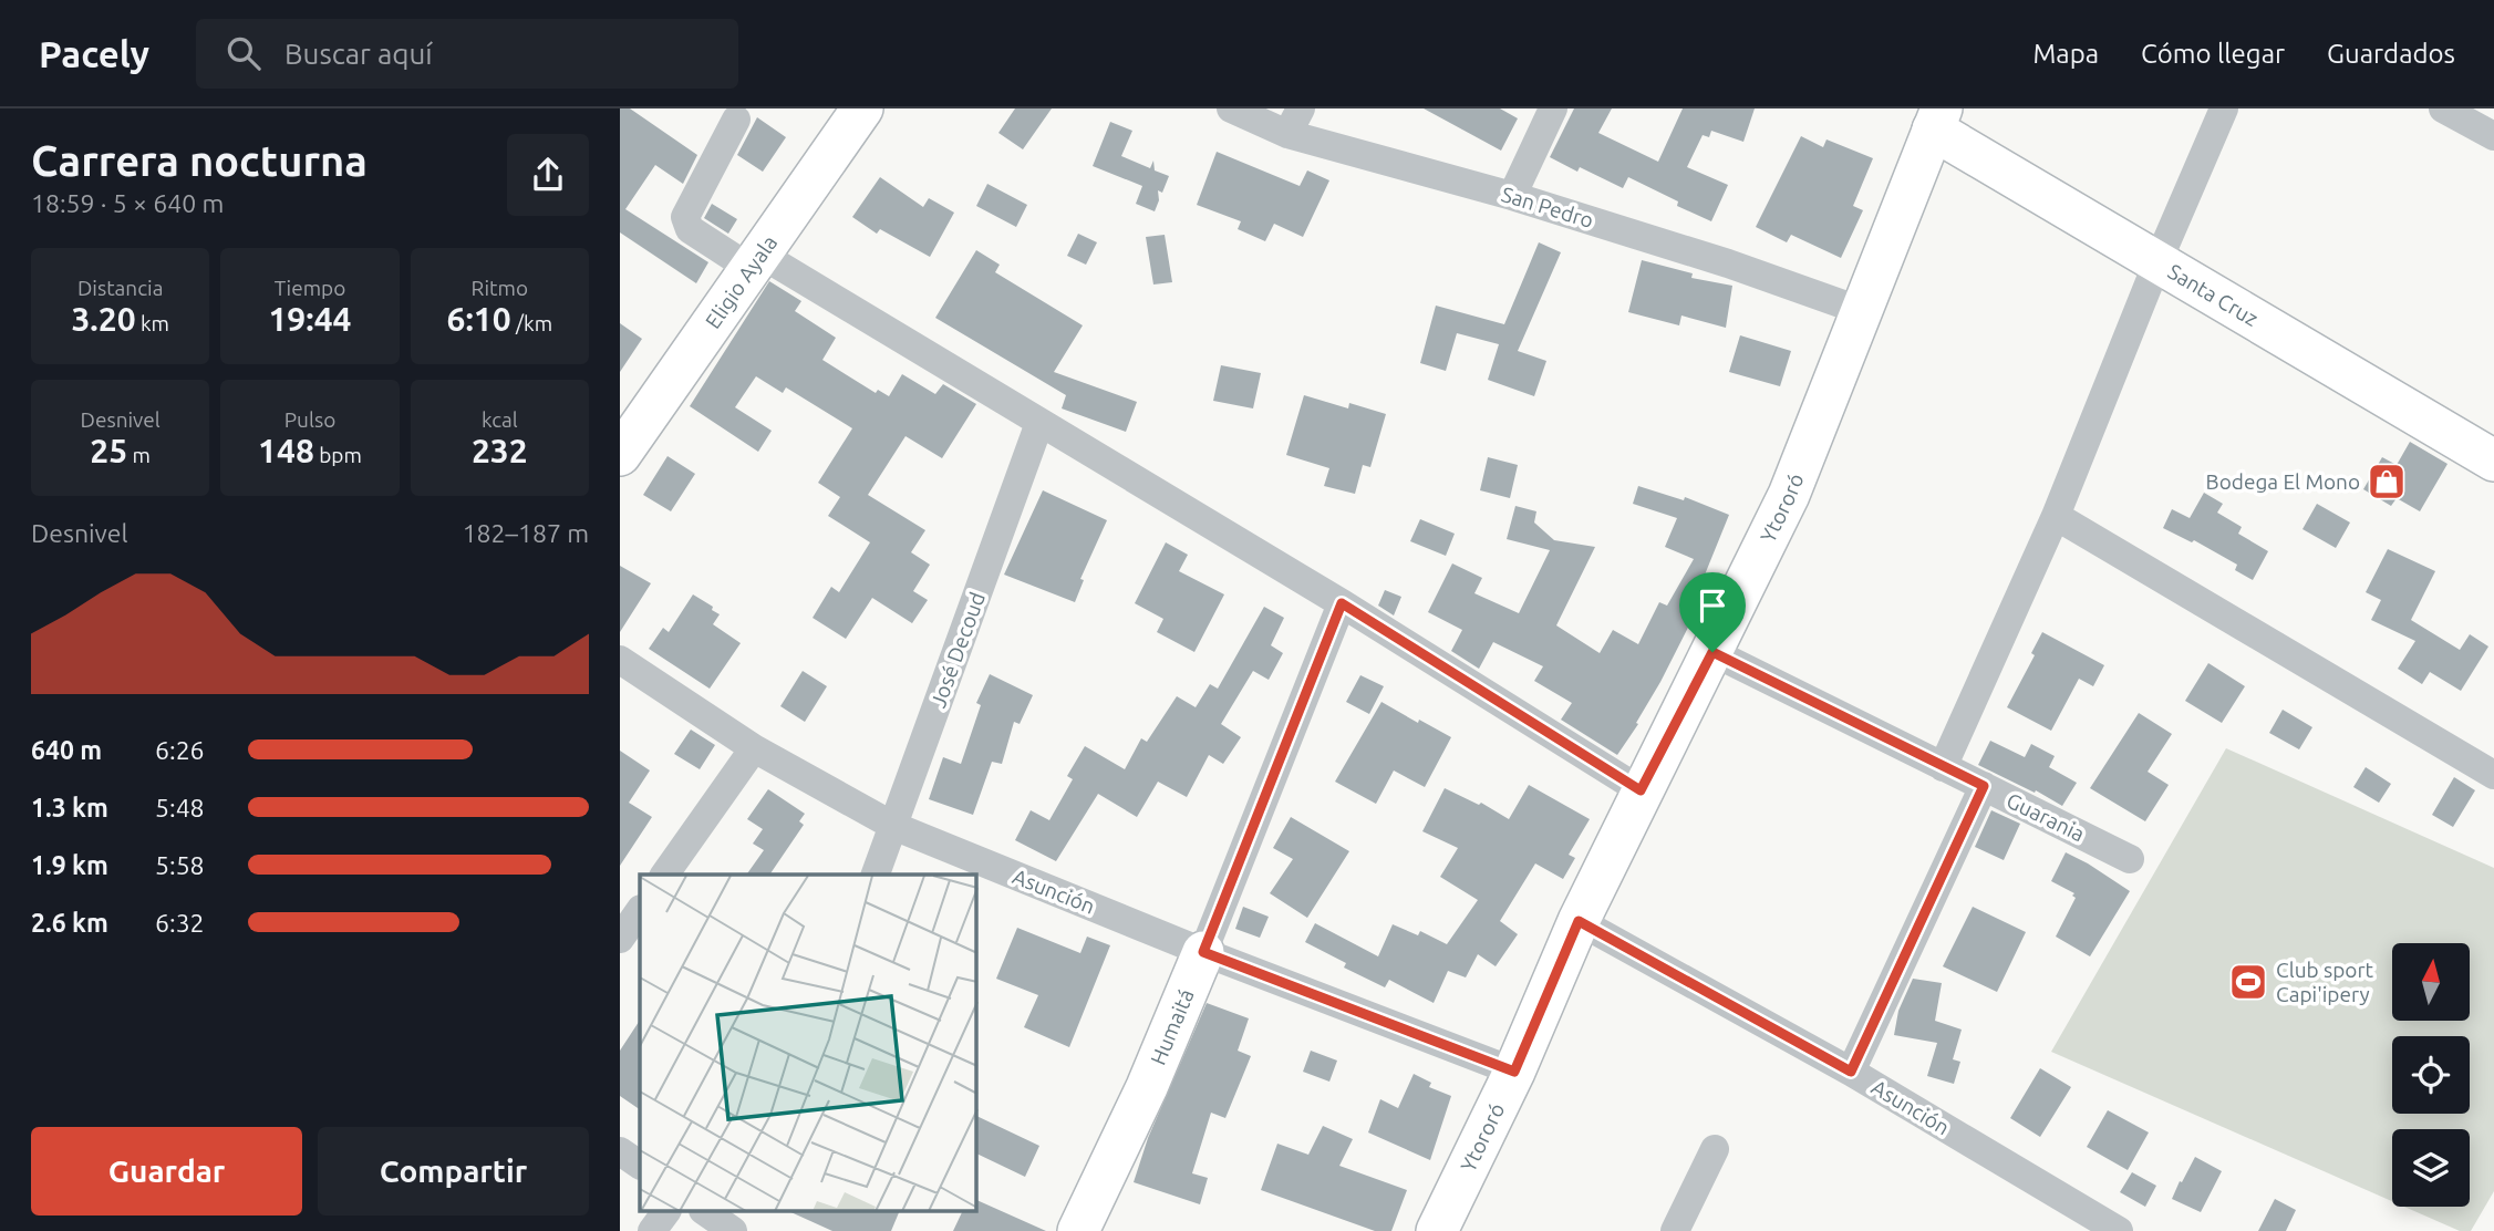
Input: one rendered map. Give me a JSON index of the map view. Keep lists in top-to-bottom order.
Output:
{
  "streets": {
    "street": [
      "San Pedro",
      "Eligio Ayala",
      "Santa Cruz",
      "Ytororó",
      "José Decoud",
      "Guarania",
      "Asunción",
      "Humaitá"
    ]
  },
  "crossings": [
    ["San Pedro", "Ytororó"],
    ["Santa Cruz", "Ytororó"],
    ["Ytororó", "Guarania"],
    ["Ytororó", "Asunción"],
    ["José Decoud", "Asunción"],
    ["Asunción", "Humaitá"]
  ],
  "places": {
    "shop": ["Bodega El Mono"],
    "sports": ["Club sport Capi'ipery"]
  },
  "north": "top",
  "page": {
    "header": "Pacely",
    "search": "Buscar aquí",
    "nav": ["Mapa", "Cómo llegar", "Guardados"],
    "heading": ["Carrera nocturna", "18:59 · 5 × 640 m"],
    "stats": [
      ["Distancia", "3.20 km"],
      ["Tiempo", "19:44"],
      ["Ritmo", "6:10 /km"],
      ["Desnivel", "25 m"],
      ["Pulso", "148 bpm"],
      ["kcal", "232"]
    ],
    "chart": ["Desnivel", "182–187 m"],
    "list": [
      {
        "name": "640 m",
        "note": "6:26"
      },
      {
        "name": "1.3 km",
        "note": "5:48"
      },
      {
        "name": "1.9 km",
        "note": "5:58"
      },
      {
        "name": "2.6 km",
        "note": "6:32"
      }
    ],
    "buttons": ["Guardar", "Compartir"]
  }
}
